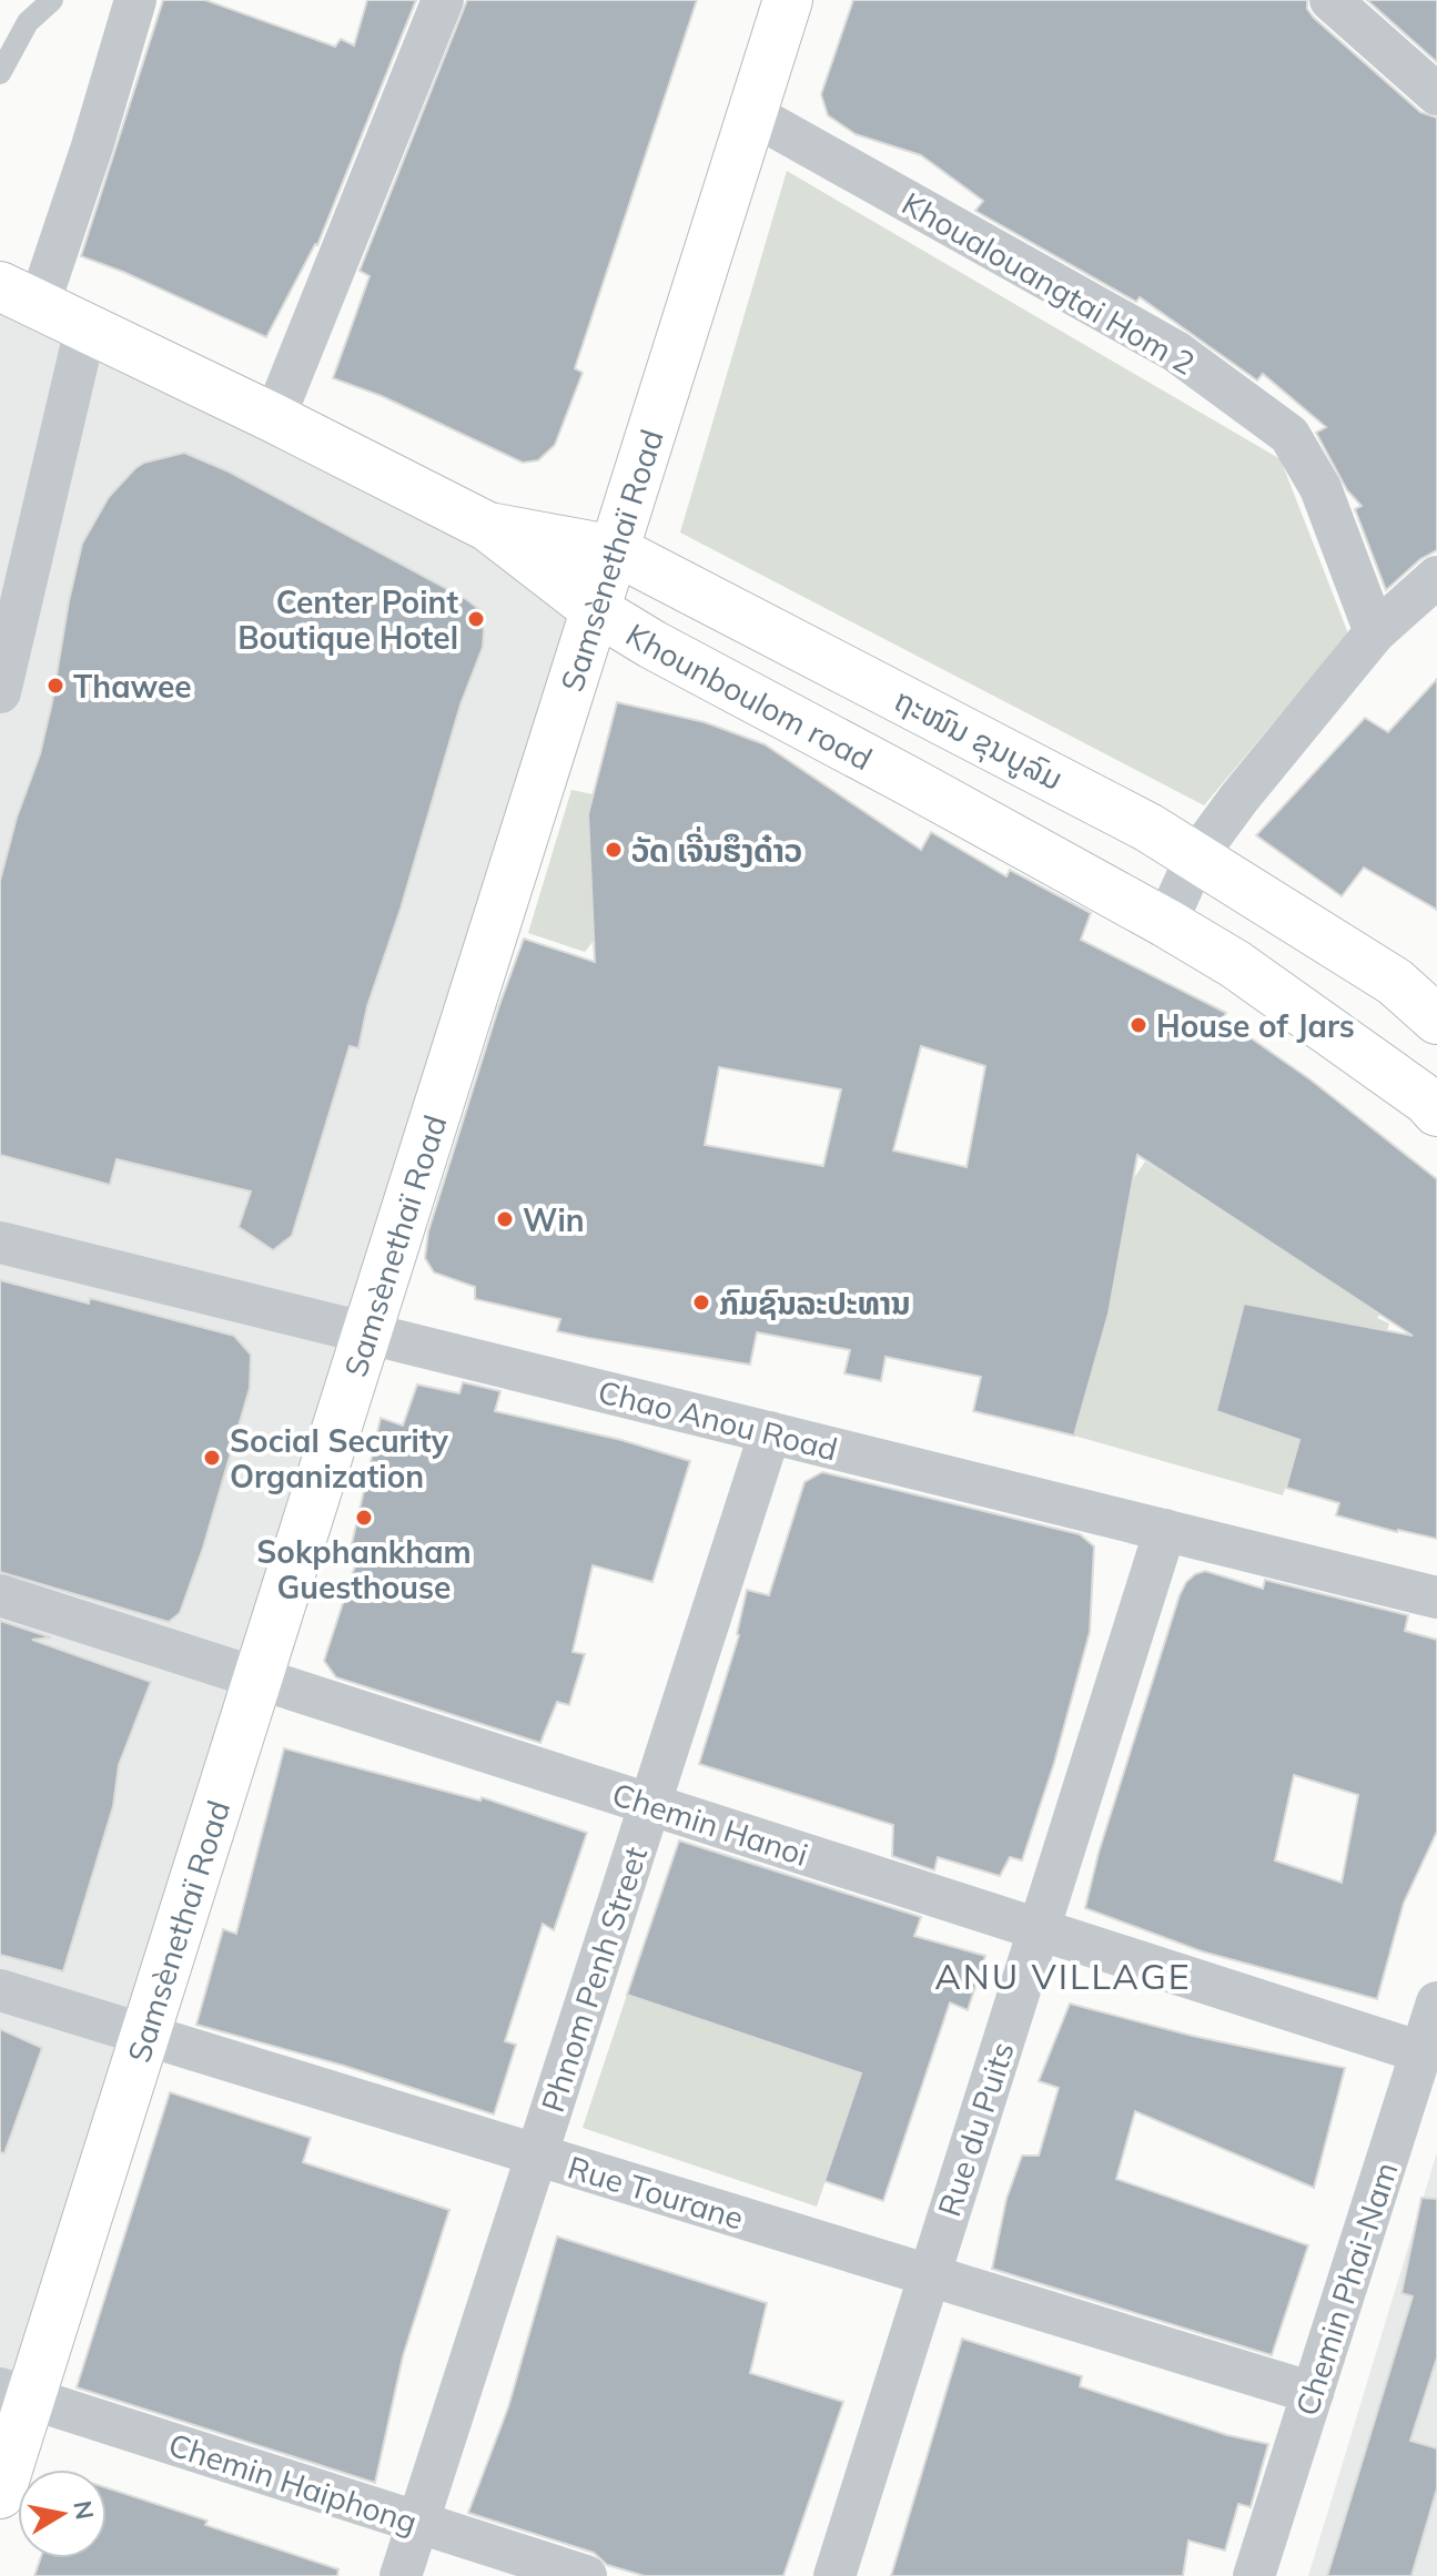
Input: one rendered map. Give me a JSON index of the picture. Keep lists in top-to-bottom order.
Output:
{
  "streets": {
    "main road": ["Samsènethaï Road", "Khounboulom road", "ຖະໜົນ ຂຸນບູລົມ"],
    "street": [
      "Khoualouangtai Hom 2",
      "Chao Anou Road",
      "Chemin Hanoi",
      "Phnom Penh Street",
      "Rue du Puits",
      "Rue Tourane",
      "Chemin Phai-Nam",
      "Chemin Haiphong"
    ]
  },
  "crossings": [
    ["Khoualouangtai Hom 2", "Samsènethaï Road"],
    ["Samsènethaï Road", "Khounboulom road"],
    ["Samsènethaï Road", "ຖະໜົນ ຂຸນບູລົມ"],
    ["Samsènethaï Road", "Chao Anou Road"],
    ["Samsènethaï Road", "Chemin Hanoi"],
    ["Samsènethaï Road", "Rue Tourane"],
    ["Samsènethaï Road", "Chemin Haiphong"],
    ["Khounboulom road", "ຖະໜົນ ຂຸນບູລົມ"],
    ["Chao Anou Road", "Phnom Penh Street"],
    ["Chao Anou Road", "Rue du Puits"],
    ["Chemin Hanoi", "Phnom Penh Street"],
    ["Chemin Hanoi", "Rue du Puits"],
    ["Chemin Hanoi", "Chemin Phai-Nam"],
    ["Phnom Penh Street", "Rue Tourane"],
    ["Phnom Penh Street", "Chemin Haiphong"],
    ["Rue du Puits", "Rue Tourane"],
    ["Rue Tourane", "Chemin Phai-Nam"]
  ],
  "districts": ["ANU VILLAGE"],
  "places": [
    "Center Point Boutique Hotel",
    "Thawee",
    "ວັດ ເຈີ່ນຮຶງດ໋າວ",
    "House of Jars",
    "Win",
    "ກົມຊົນລະປະທານ",
    "Social Security Organization",
    "Sokphankham Guesthouse"
  ],
  "north": "right"
}
